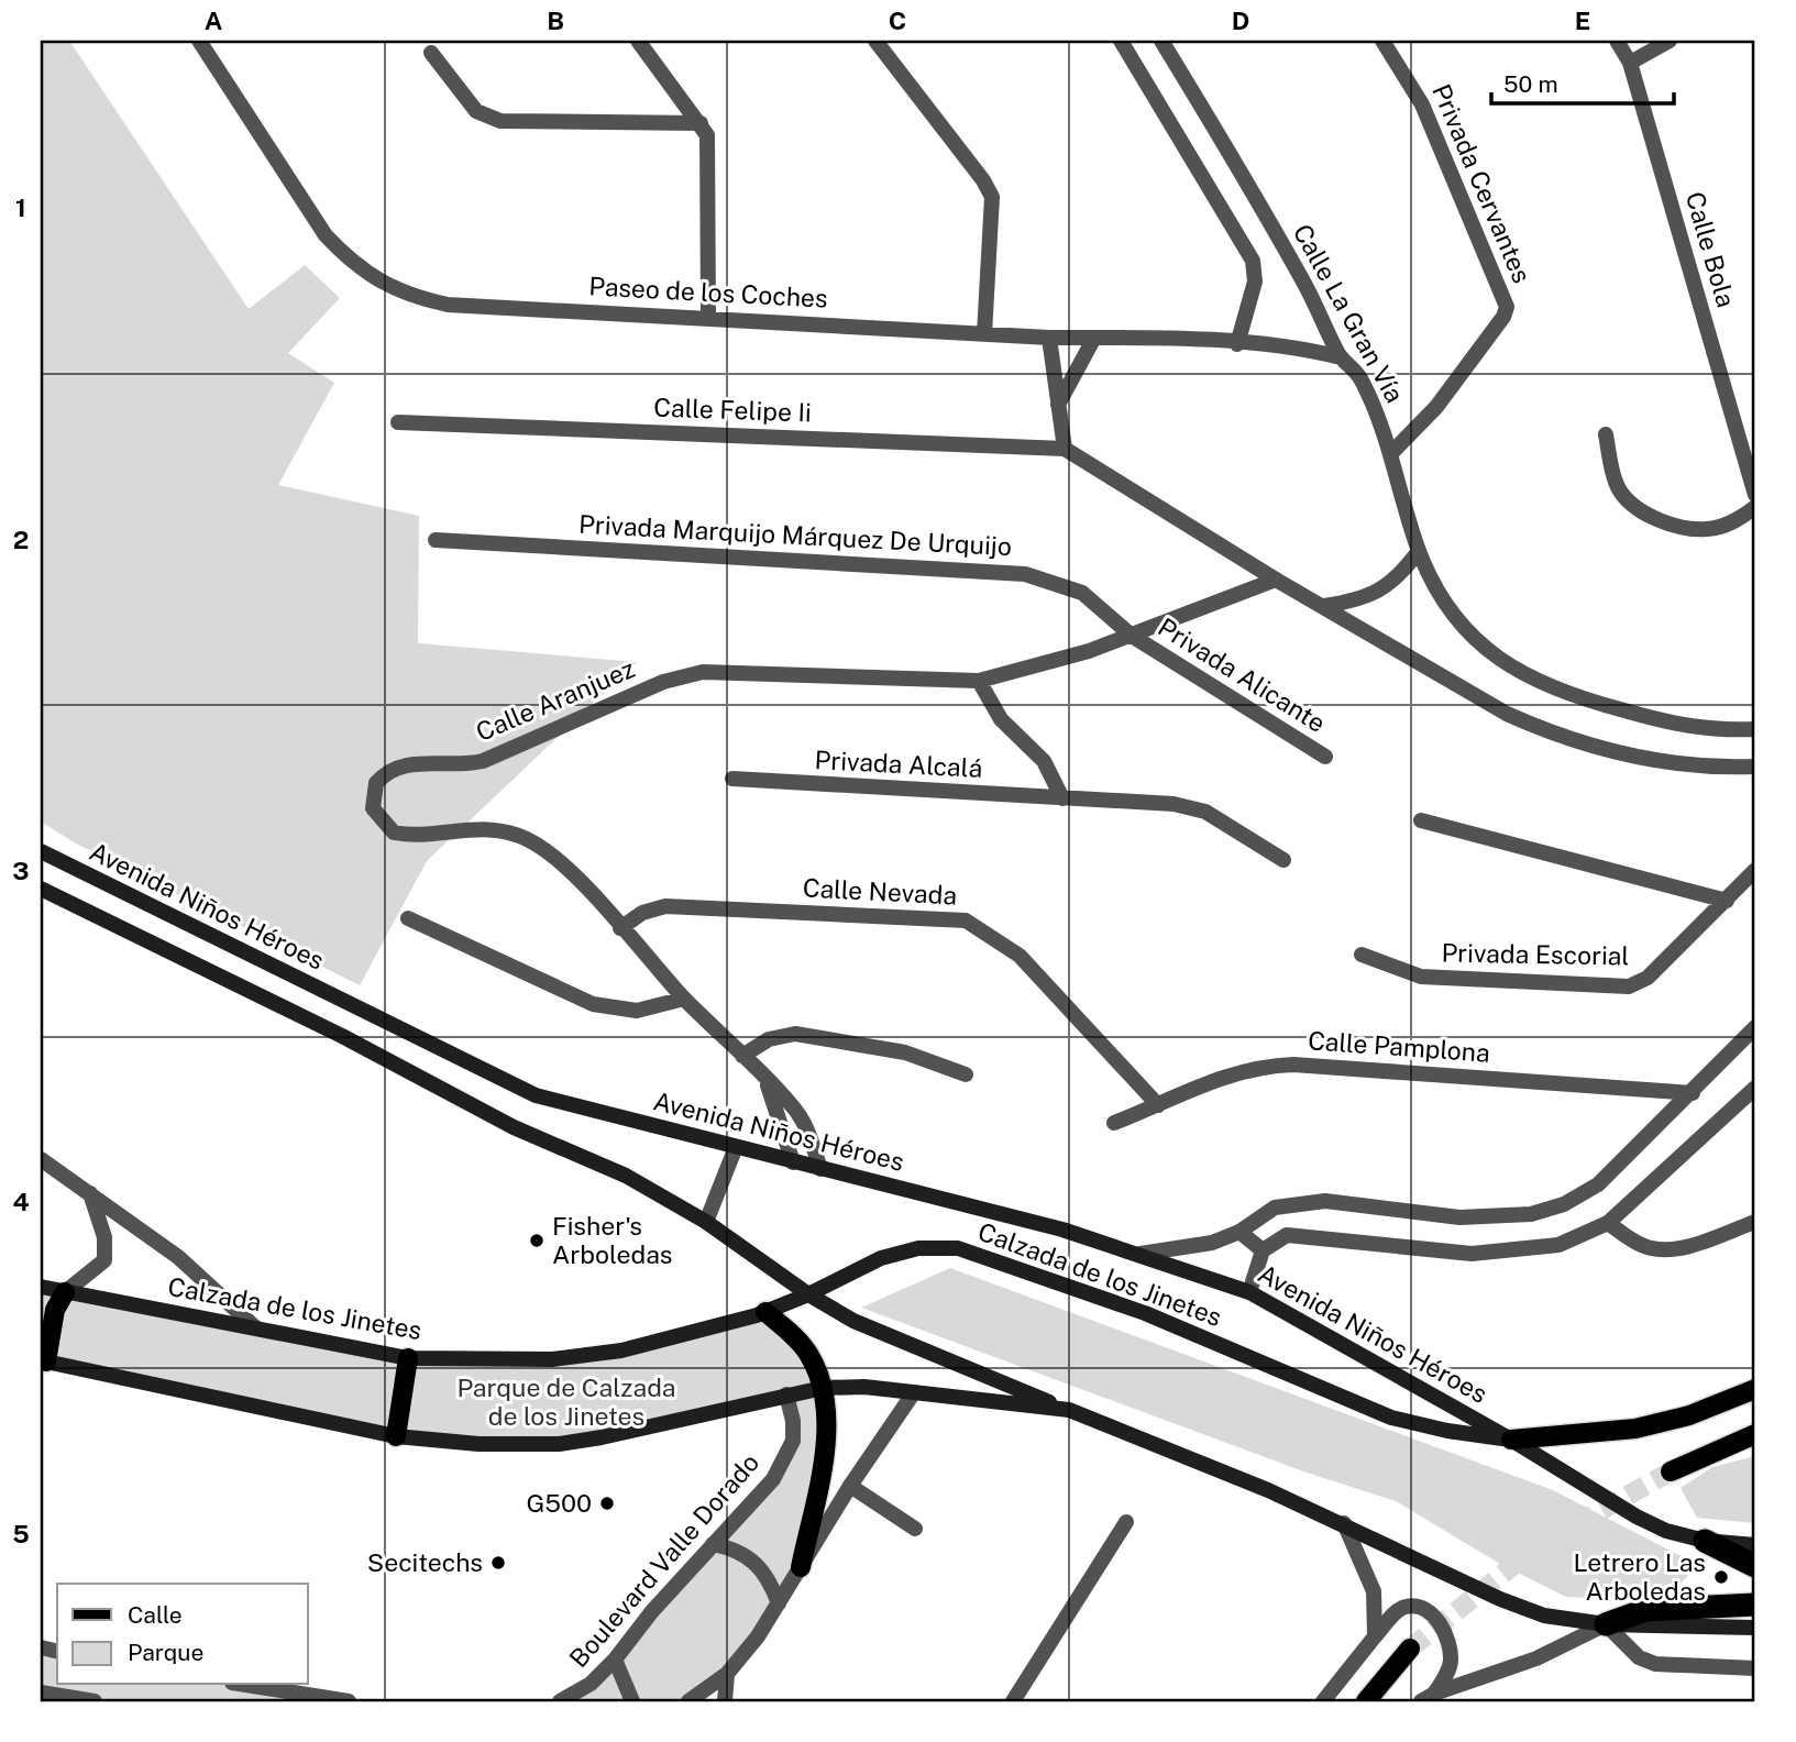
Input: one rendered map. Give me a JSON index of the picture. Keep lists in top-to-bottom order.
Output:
{
  "streets": {
    "main road": ["Avenida Niños Héroes", "Calzada de los Jinetes"],
    "street": [
      "Privada Cervantes",
      "Calle Bola",
      "Paseo de los Coches",
      "Calle La Gran Vía",
      "Calle Felipe Ii",
      "Privada Marquijo Márquez De Urquijo",
      "Privada Alicante",
      "Calle Aranjuez",
      "Privada Alcalá",
      "Calle Nevada",
      "Privada Escorial",
      "Calle Pamplona",
      "Boulevard Valle Dorado"
    ]
  },
  "crossings": [
    ["Privada Cervantes", "Calle La Gran Vía"],
    ["Paseo de los Coches", "Calle La Gran Vía"],
    ["Privada Marquijo Márquez De Urquijo", "Privada Alicante"],
    ["Privada Marquijo Márquez De Urquijo", "Calle Aranjuez"],
    ["Privada Alicante", "Calle Aranjuez"],
    ["Calle Aranjuez", "Privada Alcalá"],
    ["Calle Aranjuez", "Calle Nevada"],
    ["Calle Aranjuez", "Avenida Niños Héroes"],
    ["Calle Nevada", "Calle Pamplona"],
    ["Avenida Niños Héroes", "Calzada de los Jinetes"]
  ],
  "parks": ["Parque de Calzada de los Jinetes"],
  "places": [
    "Fisher's Arboledas",
    "G500",
    "Secitechs",
    "Letrero Las Arboledas"
  ],
  "legend": ["Calle", "Parque"],
  "scale_bar": "50 m",
  "grid": {
    "columns": [
      "A",
      "B",
      "C",
      "D",
      "E"
    ],
    "rows": [
      "1",
      "2",
      "3",
      "4",
      "5"
    ]
  }
}
